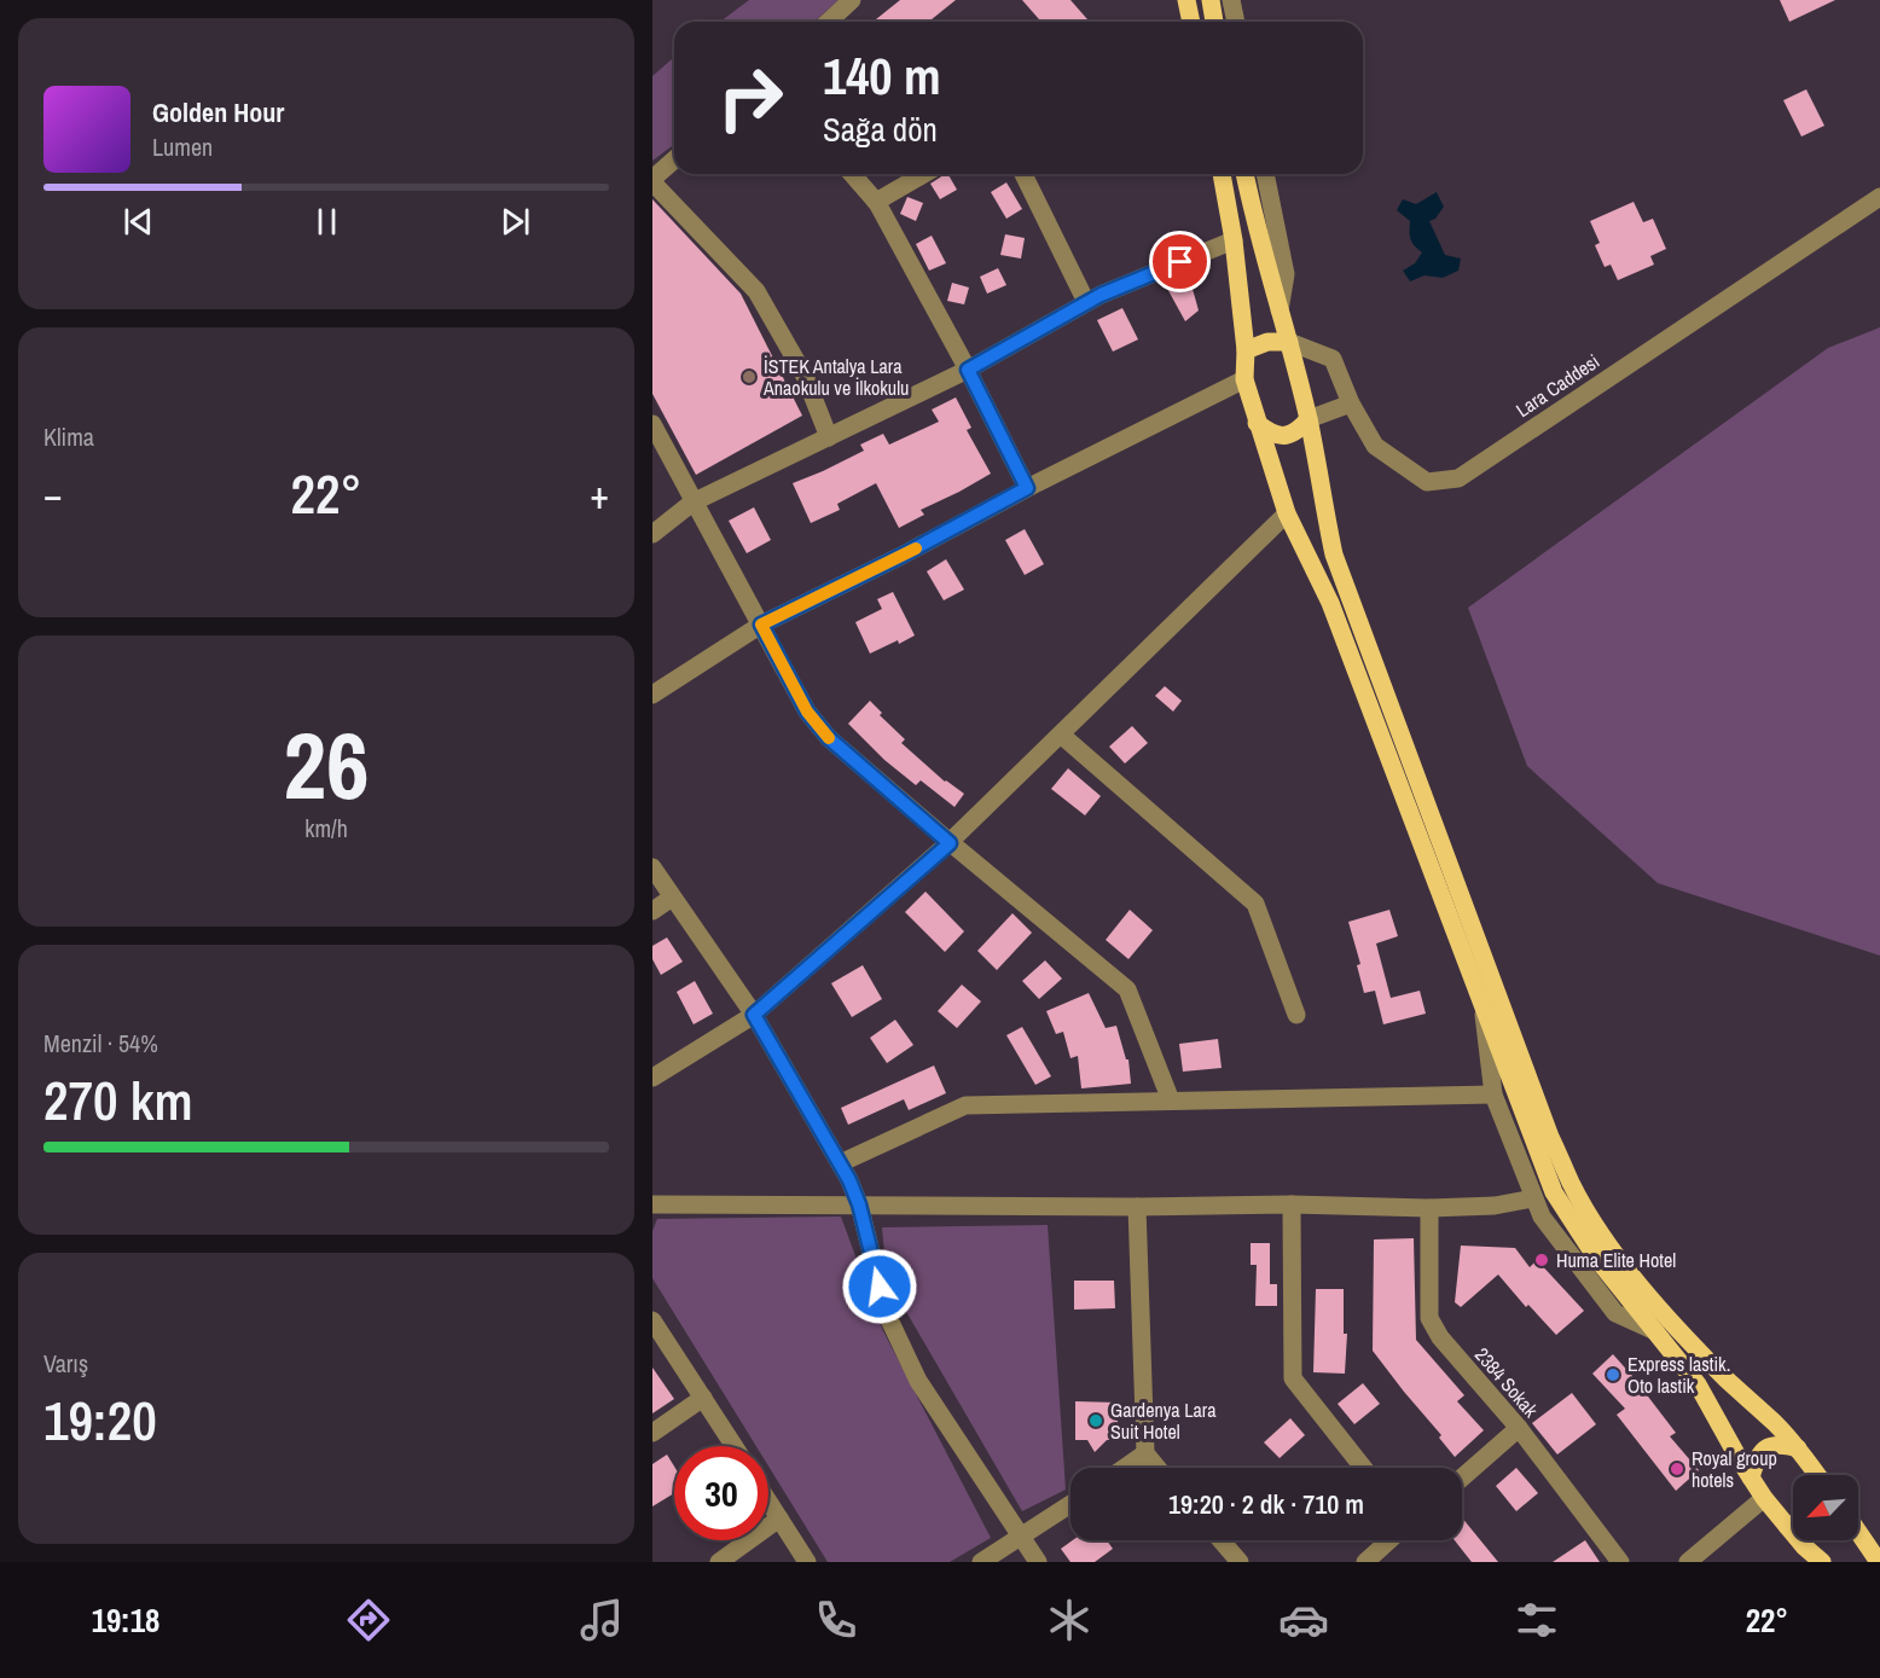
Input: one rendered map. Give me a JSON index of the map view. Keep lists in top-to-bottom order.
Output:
{
  "streets": {
    "street": ["Lara Caddesi", "2384 Sokak"]
  },
  "places": [
    "İSTEK Antalya Lara Anaokulu ve İlkokulu",
    "Huma Elite Hotel",
    "Express lastik. Oto lastik",
    "Gardenya Lara Suit Hotel",
    "Royal group hotels"
  ],
  "north": "bottom left",
  "page": {
    "turn": ["140 m", "Sağa dön"],
    "song": ["Golden Hour", "Lumen"],
    "tile": [
      "Klima",
      ["26", "km/h"],
      ["Menzil · 54%", "270 km"],
      ["Varış", "19:20"]
    ],
    "heat": ["−", "22°", "+"],
    "limit": "30",
    "trip": "19:20 · 2 dk · 710 m",
    "tabs": ["19:18", "22°"]
  }
}
